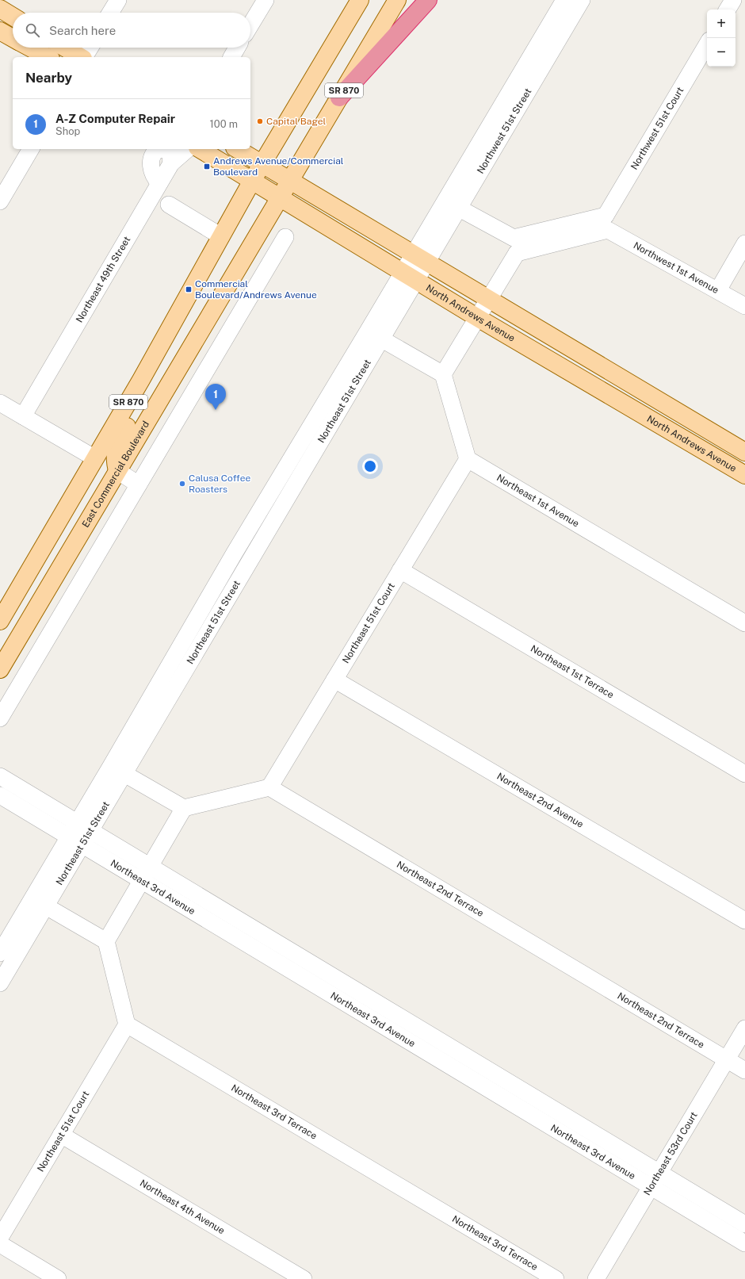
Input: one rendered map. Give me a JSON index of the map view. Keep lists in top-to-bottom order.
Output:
{
  "streets": {
    "main road": ["SR 870", "North Andrews Avenue", "East Commercial Boulevard"],
    "street": [
      "Northwest 51st Court",
      "Northwest 51st Street",
      "Northwest 1st Avenue",
      "Northeast 49th Street",
      "Northeast 51st Street",
      "Northeast 1st Avenue",
      "Northeast 51st Court",
      "Northeast 1st Terrace",
      "Northeast 2nd Avenue",
      "Northeast 3rd Avenue",
      "Northeast 2nd Terrace",
      "Northeast 3rd Terrace",
      "Northeast 53rd Court",
      "Northeast 4th Avenue"
    ]
  },
  "crossings": [
    ["SR 870", "North Andrews Avenue"],
    ["SR 870", "East Commercial Boulevard"],
    ["Northwest 51st Court", "Northwest 1st Avenue"],
    ["Northwest 51st Street", "North Andrews Avenue"],
    ["Northwest 51st Street", "Northeast 51st Street"],
    ["North Andrews Avenue", "Northeast 51st Street"],
    ["North Andrews Avenue", "East Commercial Boulevard"],
    ["Northeast 51st Street", "Northeast 3rd Avenue"],
    ["Northeast 1st Avenue", "Northeast 51st Court"],
    ["Northeast 51st Court", "Northeast 1st Terrace"],
    ["Northeast 51st Court", "Northeast 2nd Avenue"],
    ["Northeast 51st Court", "Northeast 2nd Terrace"],
    ["Northeast 51st Court", "Northeast 3rd Terrace"],
    ["Northeast 51st Court", "Northeast 4th Avenue"],
    ["Northeast 3rd Avenue", "Northeast 53rd Court"],
    ["Northeast 2nd Terrace", "Northeast 53rd Court"]
  ],
  "places": {
    "other": ["Capital Bagel", "Calusa Coffee Roasters"],
    "transit": ["Andrews Avenue/Commercial Boulevard", "Commercial Boulevard/Andrews Avenue"]
  },
  "page": {
    "map_buttons": ["+", "−"],
    "search": "Search here",
    "heading": "Nearby",
    "list": [
      {
        "mark": "1",
        "name": "A-Z Computer Repair",
        "note": "Shop",
        "value": "100 m"
      }
    ],
    "pins": "1"
  }
}
